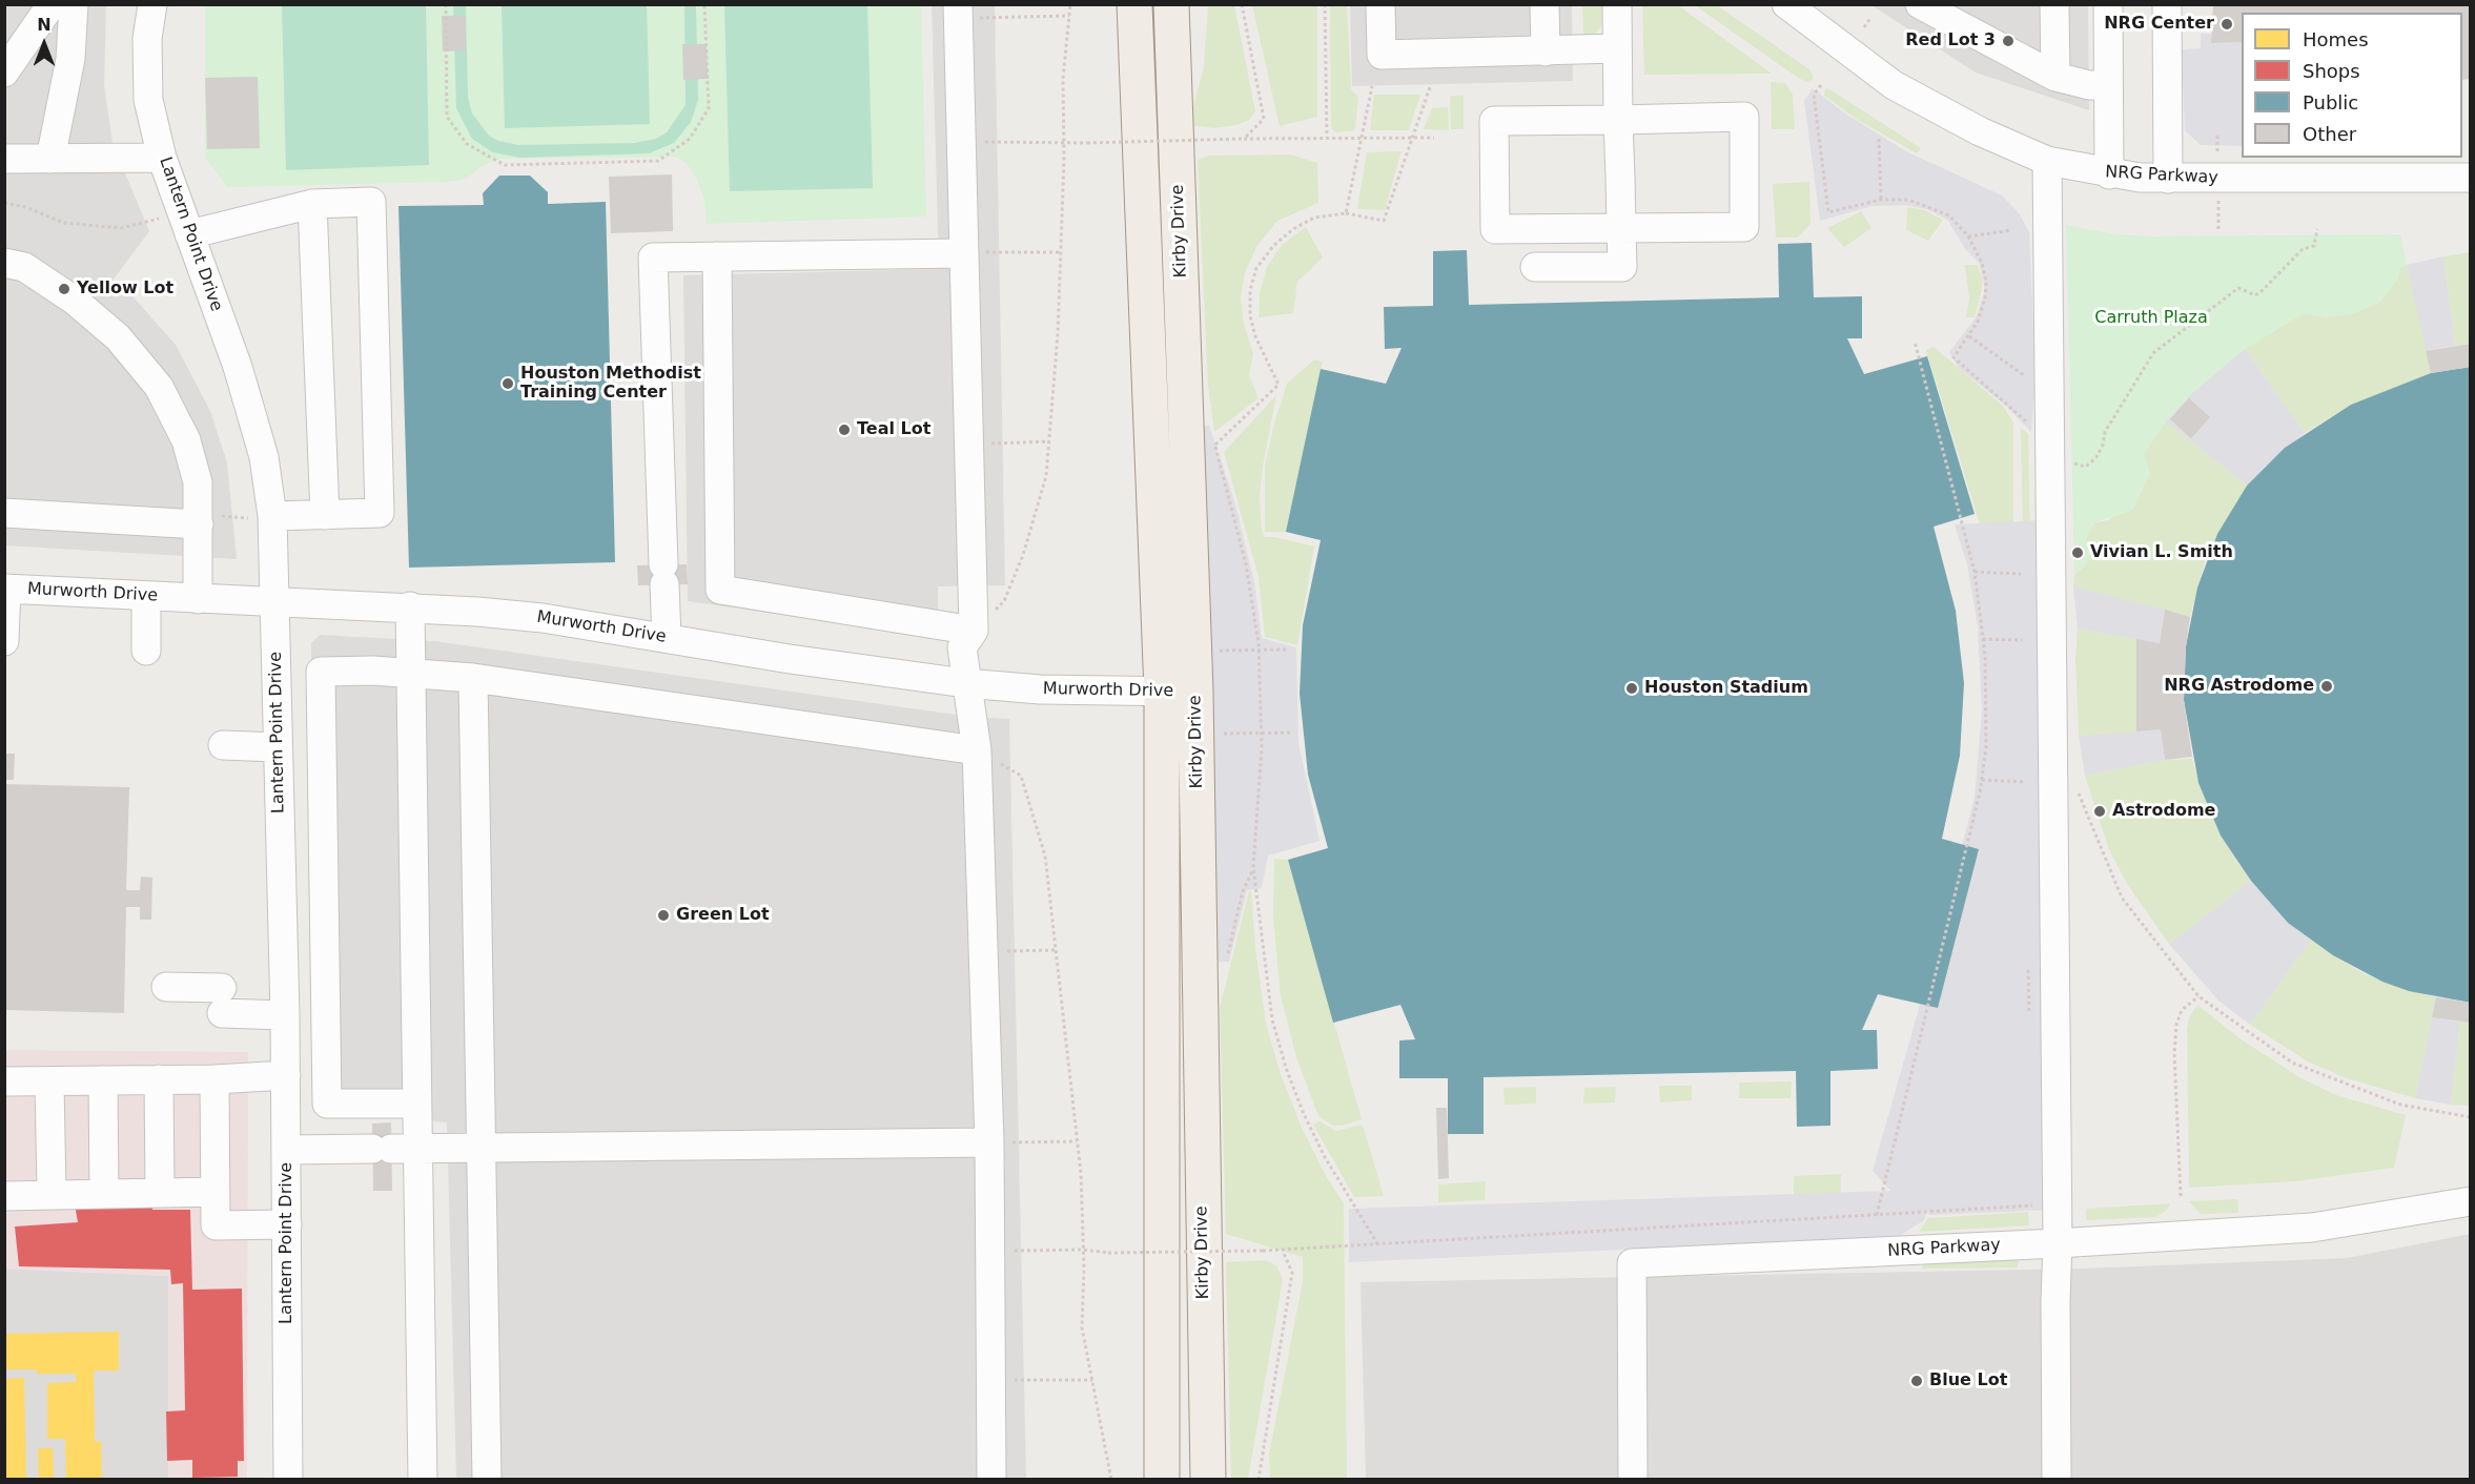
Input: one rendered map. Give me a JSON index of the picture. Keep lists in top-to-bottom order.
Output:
{
  "streets": {
    "main road": ["Kirby Drive"],
    "street": ["NRG Parkway", "Lantern Point Drive", "Murworth Drive"]
  },
  "crossings": [
    ["Kirby Drive", "Murworth Drive"],
    ["Lantern Point Drive", "Murworth Drive"]
  ],
  "parks": ["Carruth Plaza"],
  "places": [
    "NRG Center",
    "Red Lot 3",
    "Yellow Lot",
    "Houston Methodist Training Center",
    "Teal Lot",
    "Vivian L. Smith",
    "NRG Astrodome",
    "Houston Stadium",
    "Astrodome",
    "Green Lot",
    "Blue Lot"
  ],
  "legend": [
    "Homes",
    "Shops",
    "Public",
    "Other"
  ],
  "north": "top"
}
